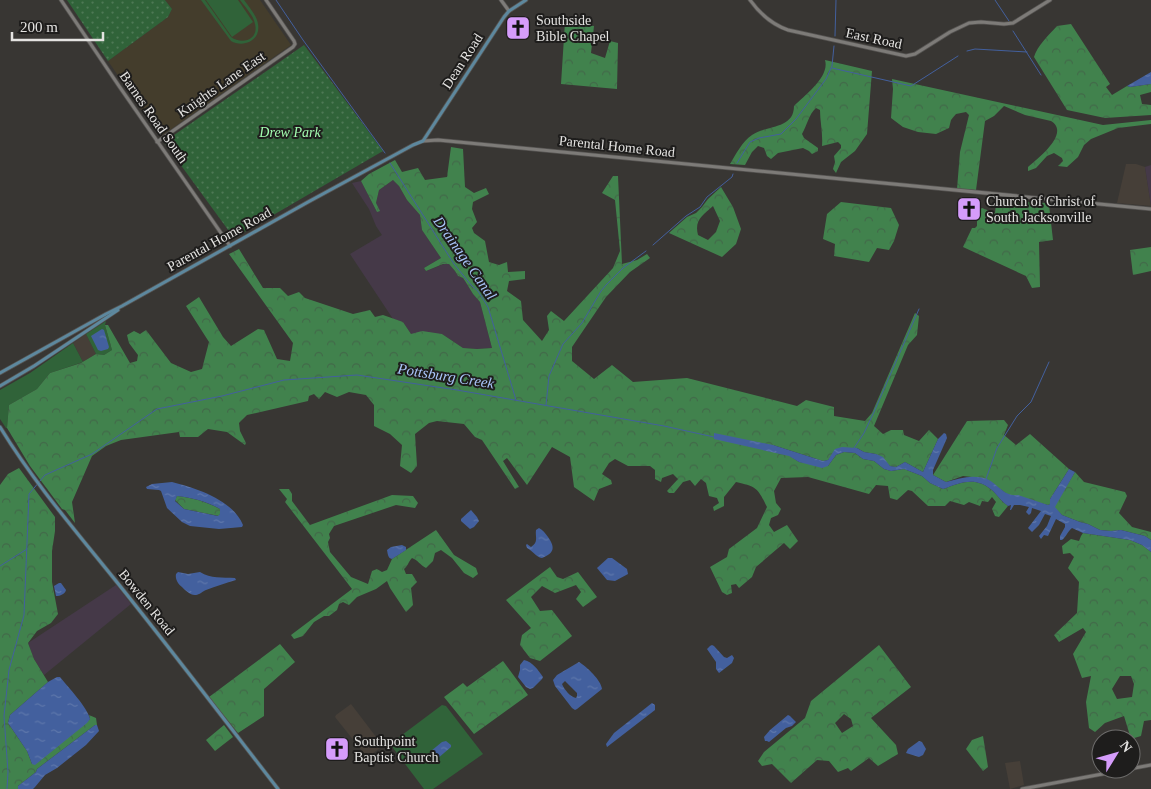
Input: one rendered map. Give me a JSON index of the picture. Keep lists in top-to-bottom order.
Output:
{
  "streets": {
    "main road": ["Dean Road", "Parental Home Road", "Bowden Road"],
    "street": ["East Road", "Knights Lane East", "Barnes Road South"]
  },
  "crossings": [
    ["Dean Road", "Parental Home Road"],
    ["Knights Lane East", "Barnes Road South"],
    ["Barnes Road South", "Parental Home Road"]
  ],
  "water": ["Drainage Canal", "Pottsburg Creek"],
  "parks": ["Drew Park"],
  "places": {
    "church": ["Southside Bible Chapel", "Church of Christ of South Jacksonville", "Southpoint Baptist Church"]
  },
  "scale_bar": "200 m",
  "north": "top right"
}
